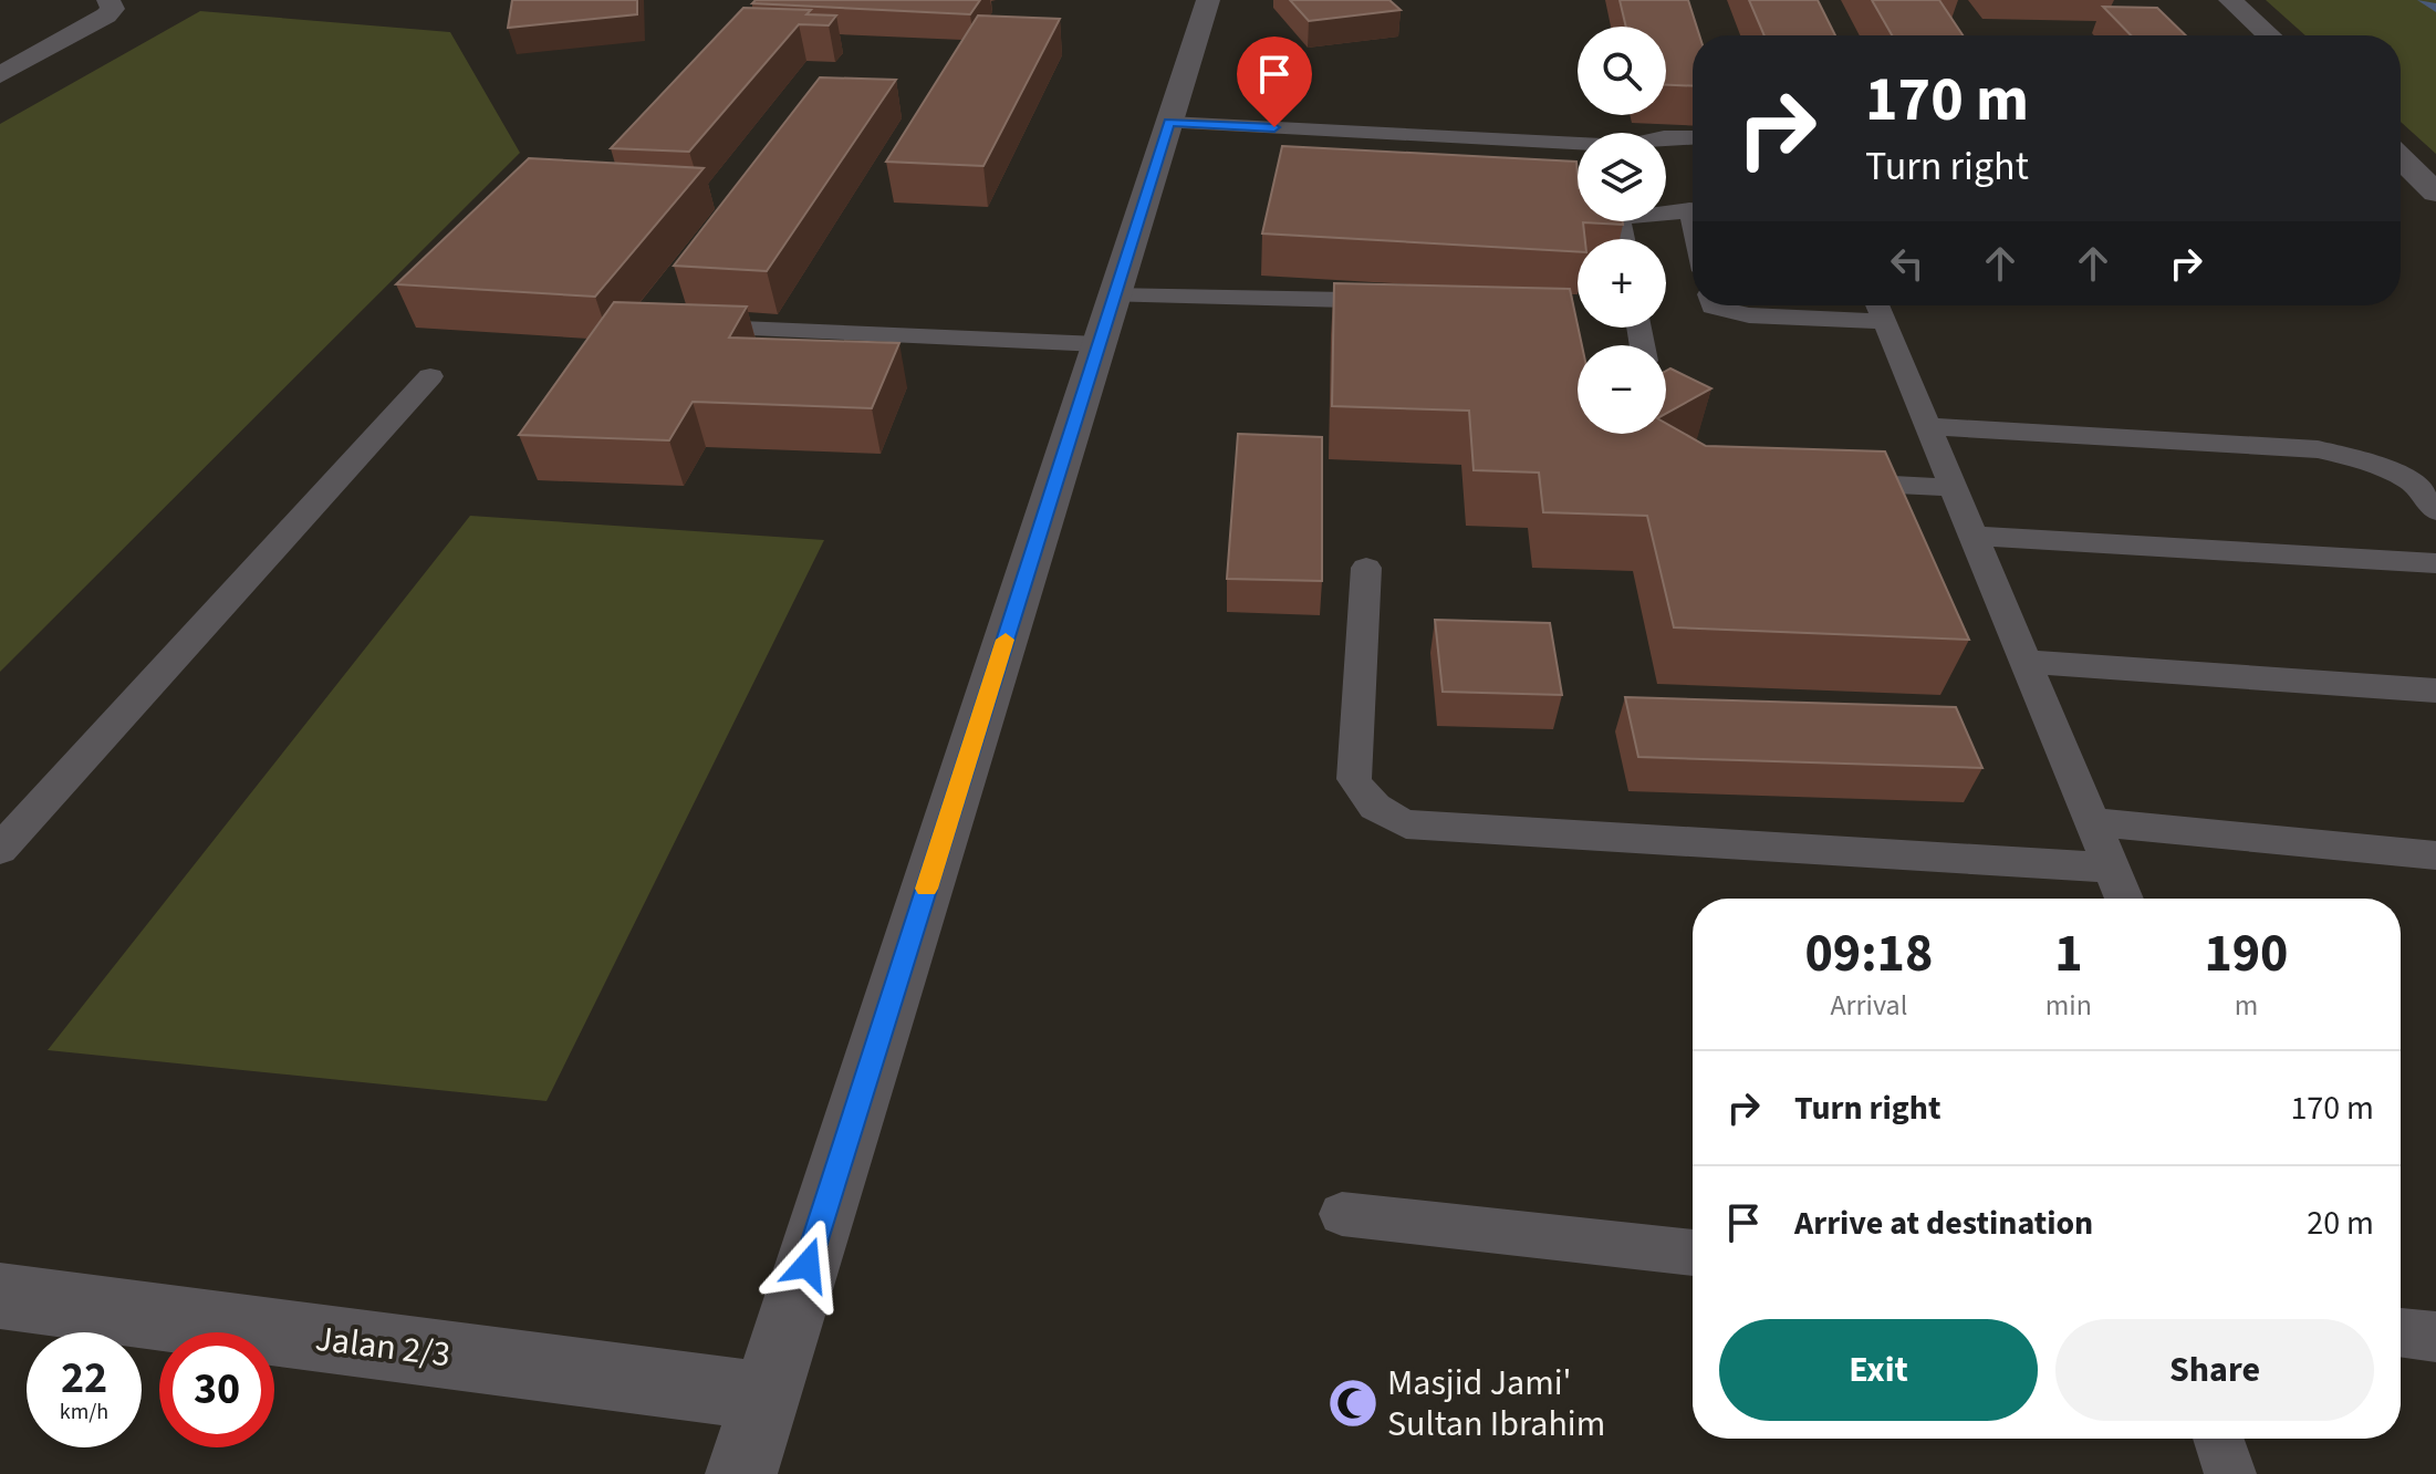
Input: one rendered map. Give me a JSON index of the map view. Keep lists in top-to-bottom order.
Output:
{
  "streets": {
    "street": ["Jalan 2/3"]
  },
  "places": {
    "mosque": ["Masjid Jami' Sultan Ibrahim"]
  },
  "page": {
    "map_buttons": ["+", "−"],
    "turn": ["170 m", "Turn right"],
    "eta": [
      "09:18",
      "Arrival",
      "1",
      "min",
      "190",
      "m"
    ],
    "list": [
      {
        "name": "Turn right",
        "value": "170 m"
      },
      {
        "name": "Arrive at destination",
        "value": "20 m"
      }
    ],
    "buttons": ["Exit", "Share"],
    "speed": "22 km/h",
    "limit": "30"
  }
}
